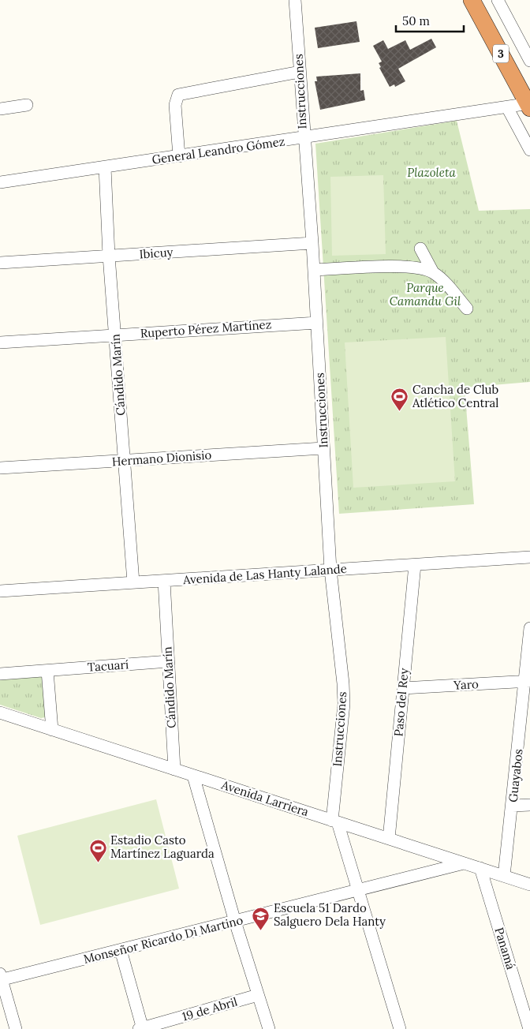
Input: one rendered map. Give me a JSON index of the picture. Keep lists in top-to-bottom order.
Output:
{
  "streets": {
    "highway": ["3"],
    "street": [
      "Instrucciones",
      "General Leandro Gómez",
      "Ibicuy",
      "Ruperto Pérez Martínez",
      "Cándido Marín",
      "Hermano Dionisio",
      "Avenida de Las Hanty Lalande",
      "Tacuarí",
      "Yaro",
      "Paso del Rey",
      "Guayabos",
      "Avenida Larriera",
      "Monseñor Ricardo Di Martino",
      "Panamá",
      "19 de Abril"
    ]
  },
  "crossings": [
    ["3", "General Leandro Gómez"],
    ["Instrucciones", "General Leandro Gómez"],
    ["Instrucciones", "Ibicuy"],
    ["Instrucciones", "Ruperto Pérez Martínez"],
    ["Instrucciones", "Hermano Dionisio"],
    ["Instrucciones", "Avenida de Las Hanty Lalande"],
    ["Instrucciones", "Avenida Larriera"],
    ["Instrucciones", "Monseñor Ricardo Di Martino"],
    ["General Leandro Gómez", "Cándido Marín"],
    ["Ibicuy", "Cándido Marín"],
    ["Ruperto Pérez Martínez", "Cándido Marín"],
    ["Cándido Marín", "Hermano Dionisio"],
    ["Cándido Marín", "Avenida de Las Hanty Lalande"],
    ["Cándido Marín", "Tacuarí"],
    ["Cándido Marín", "Avenida Larriera"],
    ["Avenida de Las Hanty Lalande", "Paso del Rey"],
    ["Yaro", "Paso del Rey"],
    ["Yaro", "Guayabos"],
    ["Paso del Rey", "Avenida Larriera"],
    ["Guayabos", "Avenida Larriera"],
    ["Avenida Larriera", "Monseñor Ricardo Di Martino"],
    ["Avenida Larriera", "Panamá"]
  ],
  "parks": ["Plazoleta", "Parque Camandu Gil"],
  "places": {
    "sports": ["Cancha de Club Atlético Central", "Estadio Casto Martínez Laguarda"],
    "school or university": ["Escuela 51 Dardo Salguero Dela Hanty"]
  },
  "scale_bar": "50 m"
}
